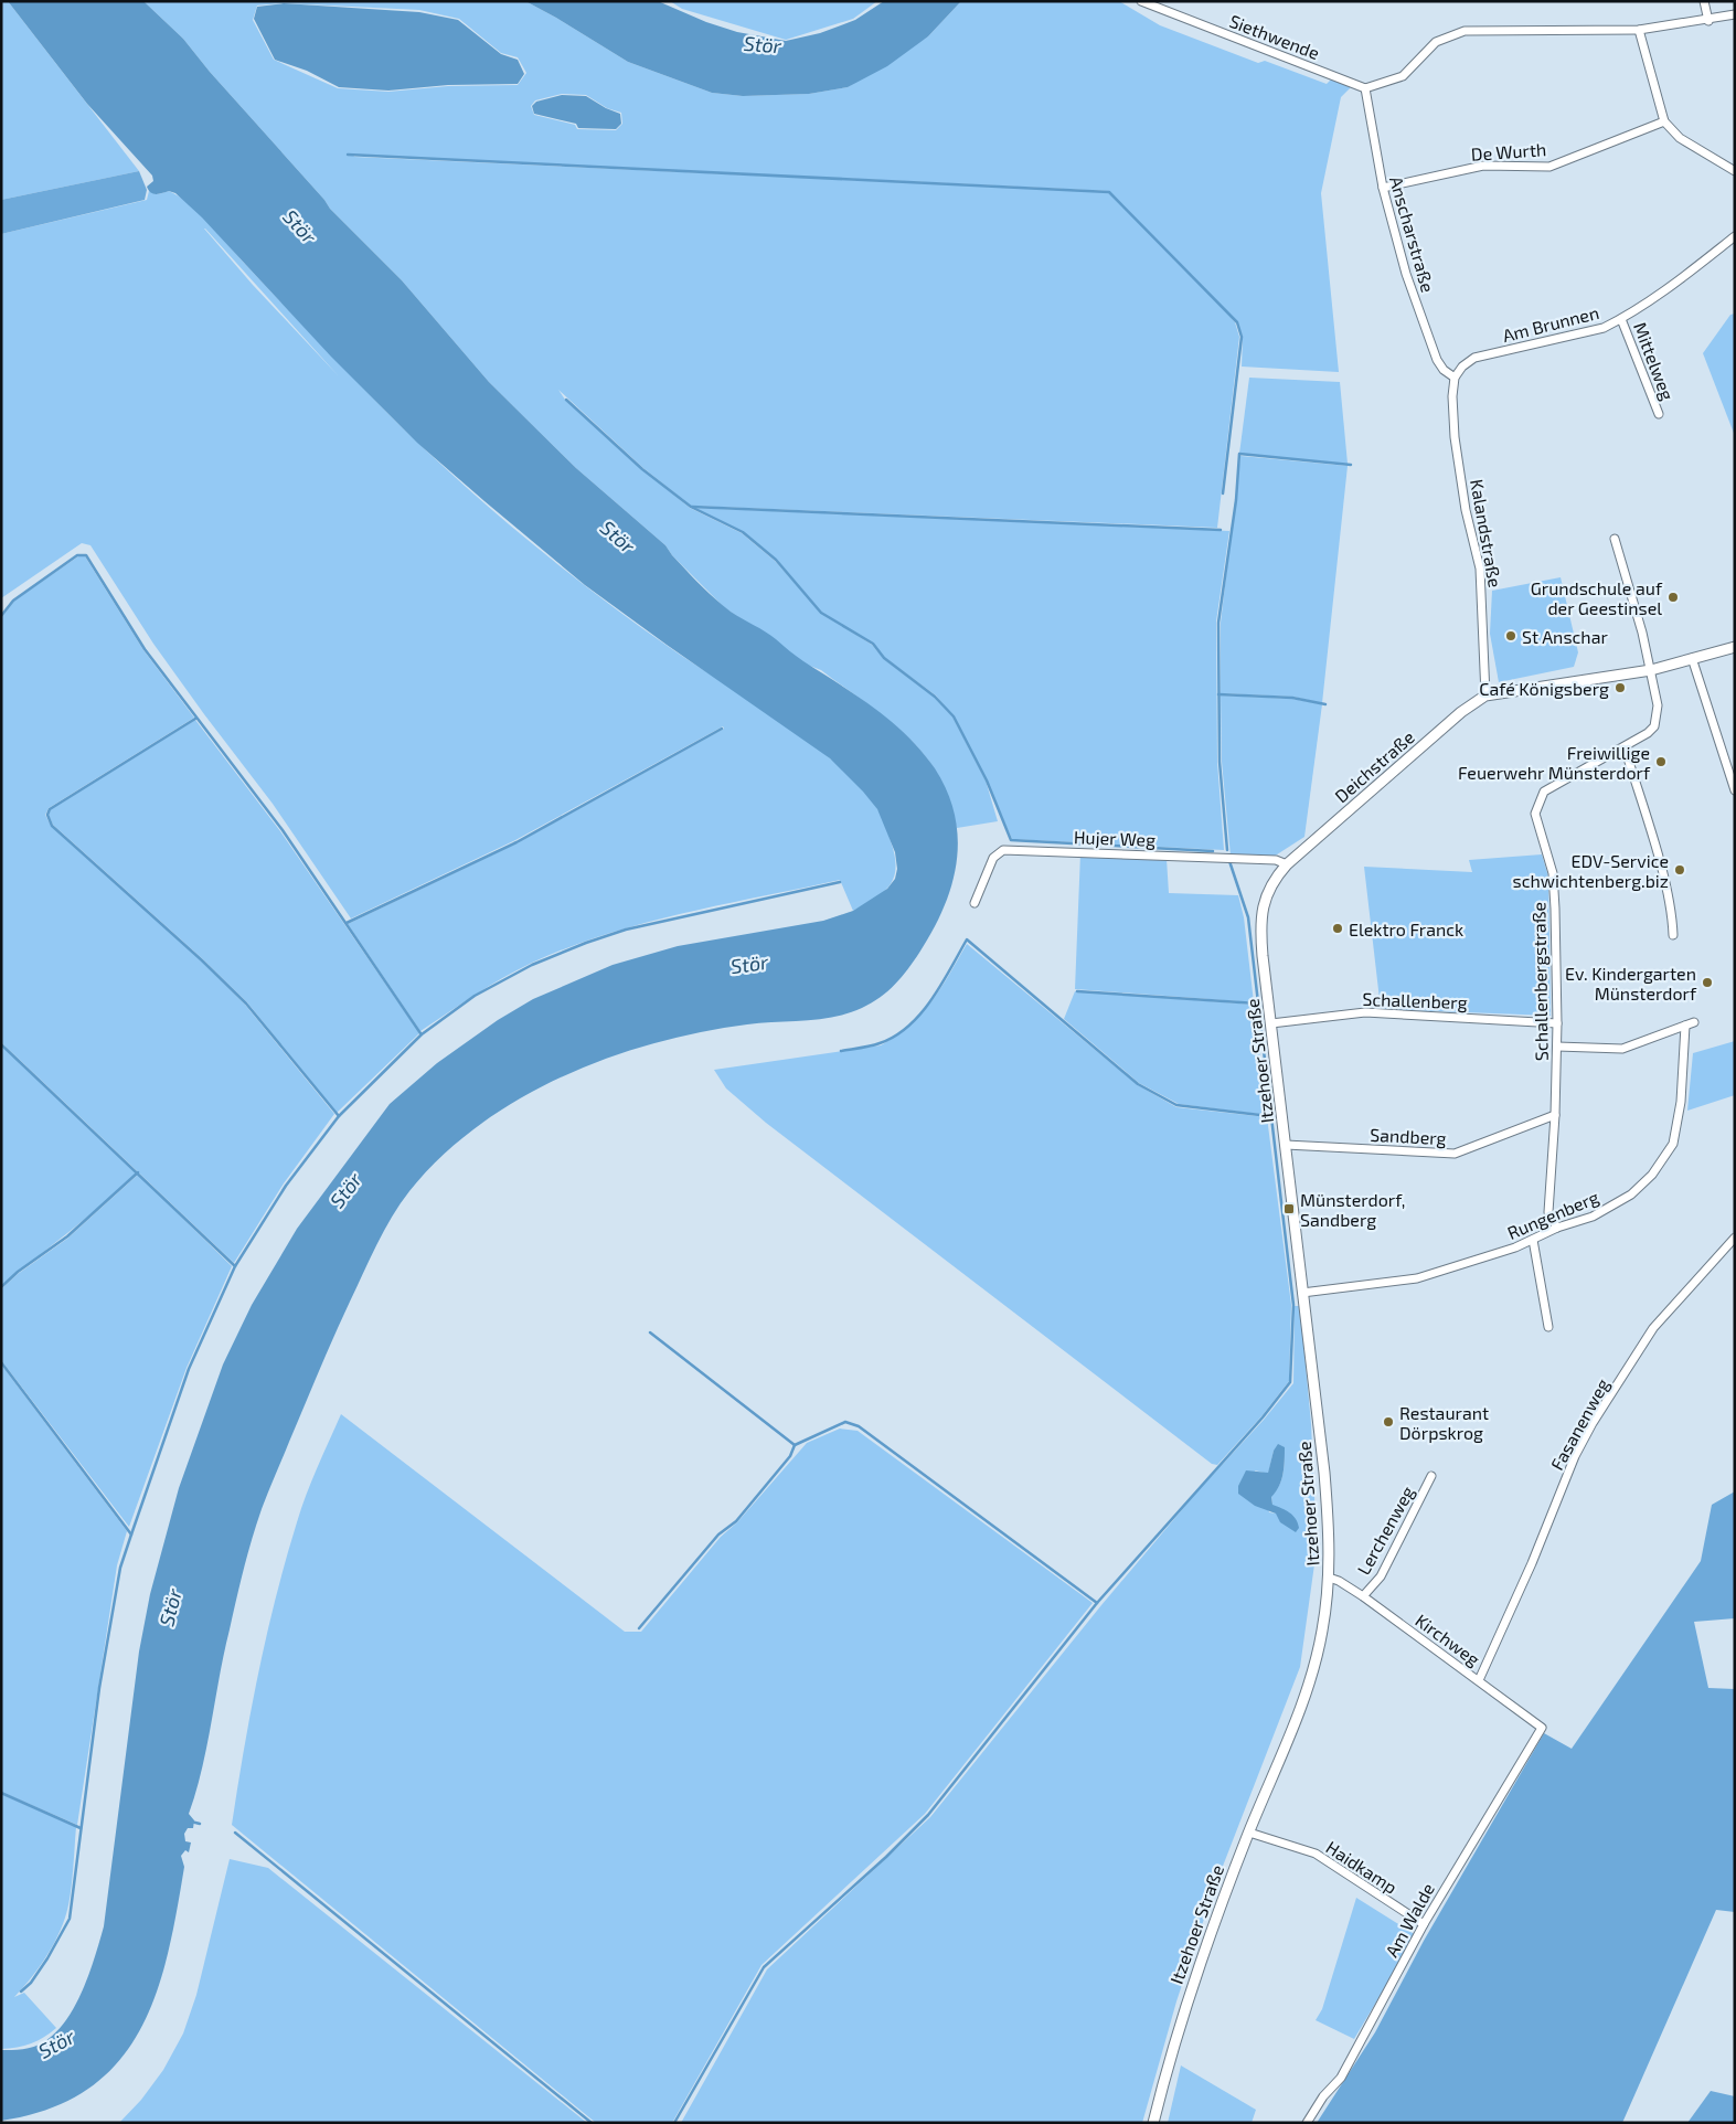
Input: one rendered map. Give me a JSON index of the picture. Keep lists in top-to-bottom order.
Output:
{
  "streets": {
    "street": [
      "Siethwende",
      "De Wurth",
      "Anscharstraße",
      "Am Brunnen",
      "Mittelweg",
      "Kalandstraße",
      "Deichstraße",
      "Hujer Weg",
      "Schallenbergstraße",
      "Schallenberg",
      "Itzehoer Straße",
      "Sandberg",
      "Rungenberg",
      "Fasanenweg",
      "Lerchenweg",
      "Kirchweg",
      "Haidkamp",
      "Am Walde"
    ]
  },
  "crossings": [
    ["Siethwende", "Anscharstraße"],
    ["De Wurth", "Anscharstraße"],
    ["Anscharstraße", "Am Brunnen"],
    ["Anscharstraße", "Kalandstraße"],
    ["Am Brunnen", "Mittelweg"],
    ["Am Brunnen", "Kalandstraße"],
    ["Kalandstraße", "Deichstraße"],
    ["Deichstraße", "Hujer Weg"],
    ["Deichstraße", "Itzehoer Straße"],
    ["Hujer Weg", "Itzehoer Straße"],
    ["Schallenbergstraße", "Schallenberg"],
    ["Schallenbergstraße", "Sandberg"],
    ["Schallenbergstraße", "Rungenberg"],
    ["Schallenberg", "Itzehoer Straße"],
    ["Itzehoer Straße", "Sandberg"],
    ["Itzehoer Straße", "Rungenberg"],
    ["Itzehoer Straße", "Kirchweg"],
    ["Itzehoer Straße", "Haidkamp"],
    ["Fasanenweg", "Kirchweg"],
    ["Lerchenweg", "Kirchweg"],
    ["Kirchweg", "Am Walde"],
    ["Haidkamp", "Am Walde"]
  ],
  "water": ["Stör"],
  "places": {
    "other": [
      "Grundschule auf der Geestinsel",
      "St Anschar",
      "Café Königsberg",
      "Freiwillige Feuerwehr Münsterdorf",
      "EDV-Service schwichtenberg.biz",
      "Elektro Franck",
      "Ev. Kindergarten Münsterdorf",
      "Restaurant Dörpskrog"
    ],
    "transit": ["Münsterdorf, Sandberg"]
  }
}
